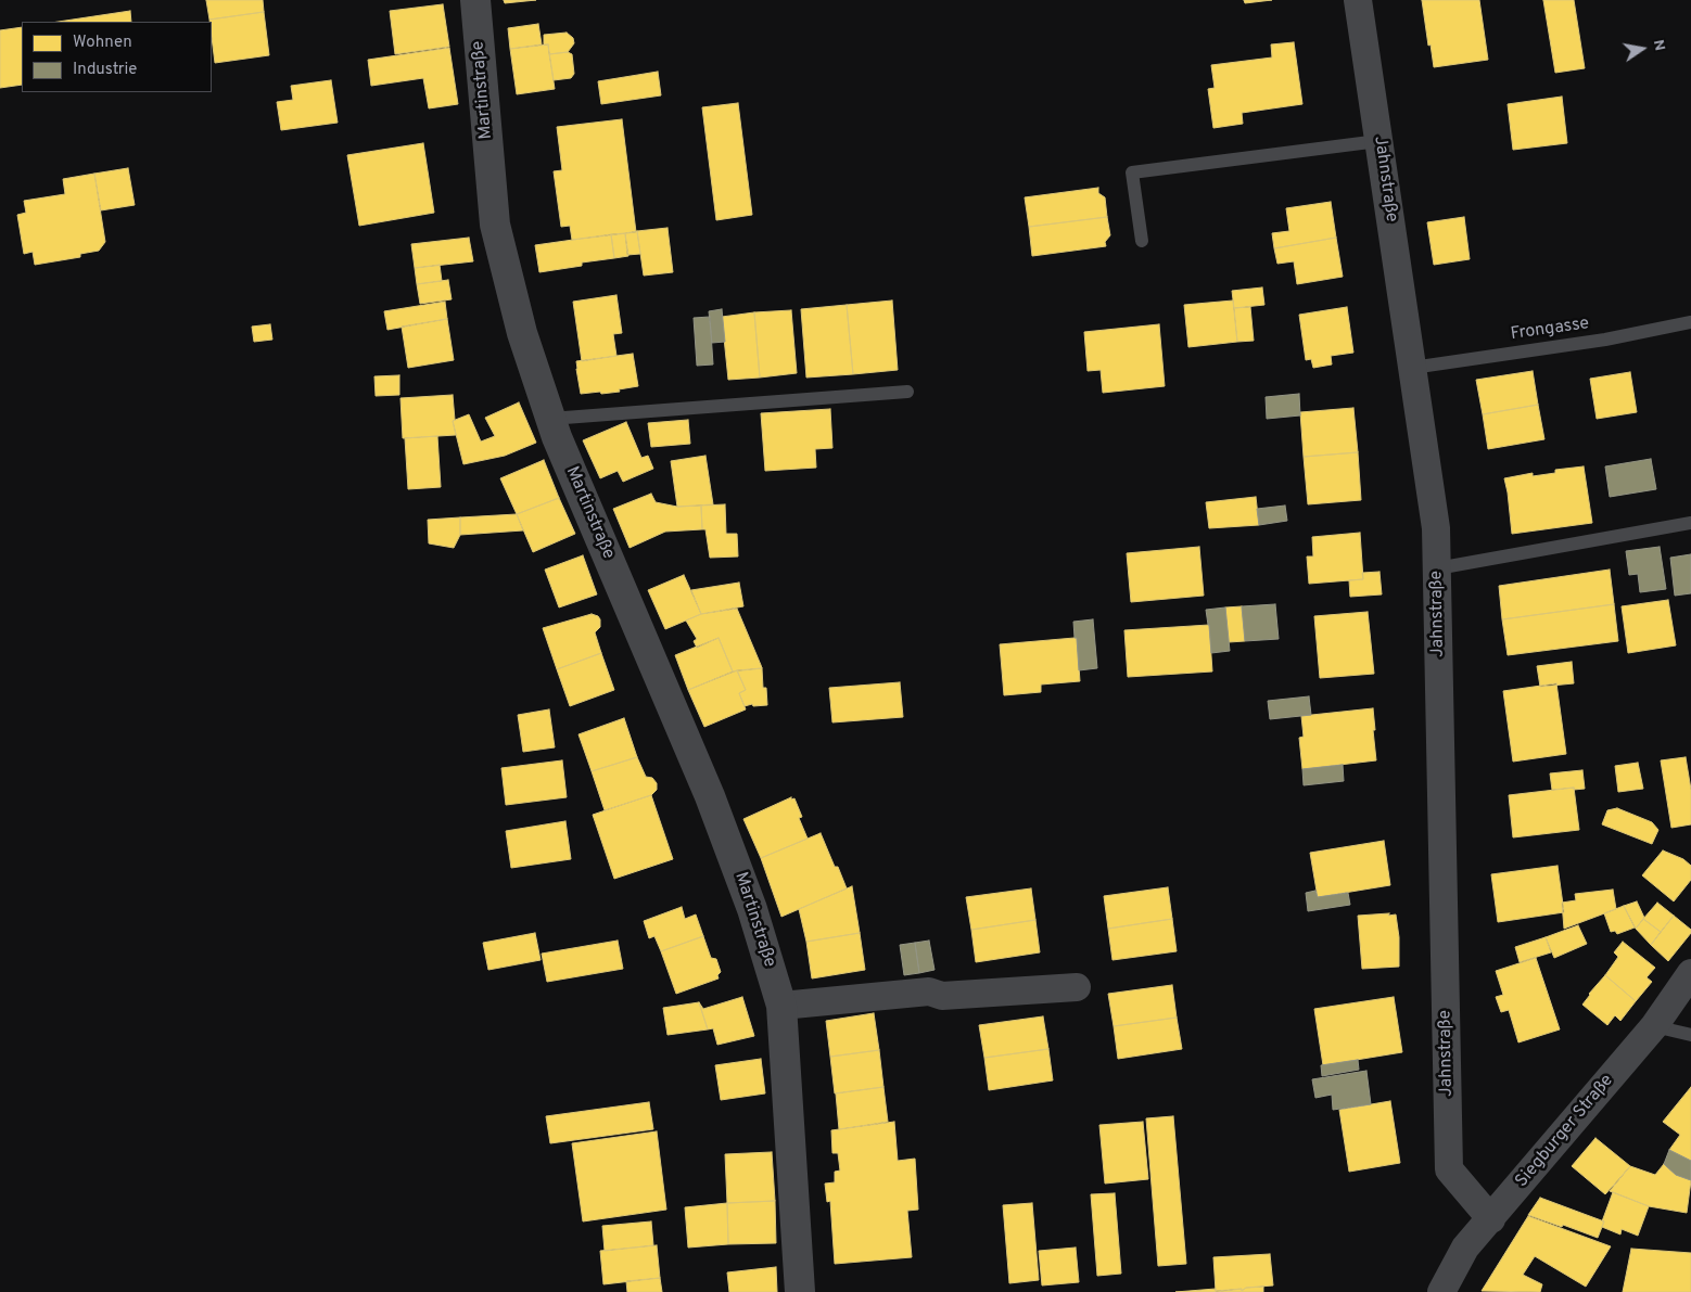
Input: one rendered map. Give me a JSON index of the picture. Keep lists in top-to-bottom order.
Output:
{
  "streets": {
    "street": ["Martinstraße", "Jahnstraße", "Siegburger Straße"],
    "lane": ["Frongasse"]
  },
  "crossings": [
    ["Jahnstraße", "Frongasse"],
    ["Jahnstraße", "Siegburger Straße"]
  ],
  "legend": ["Wohnen", "Industrie"],
  "north": "right"
}
